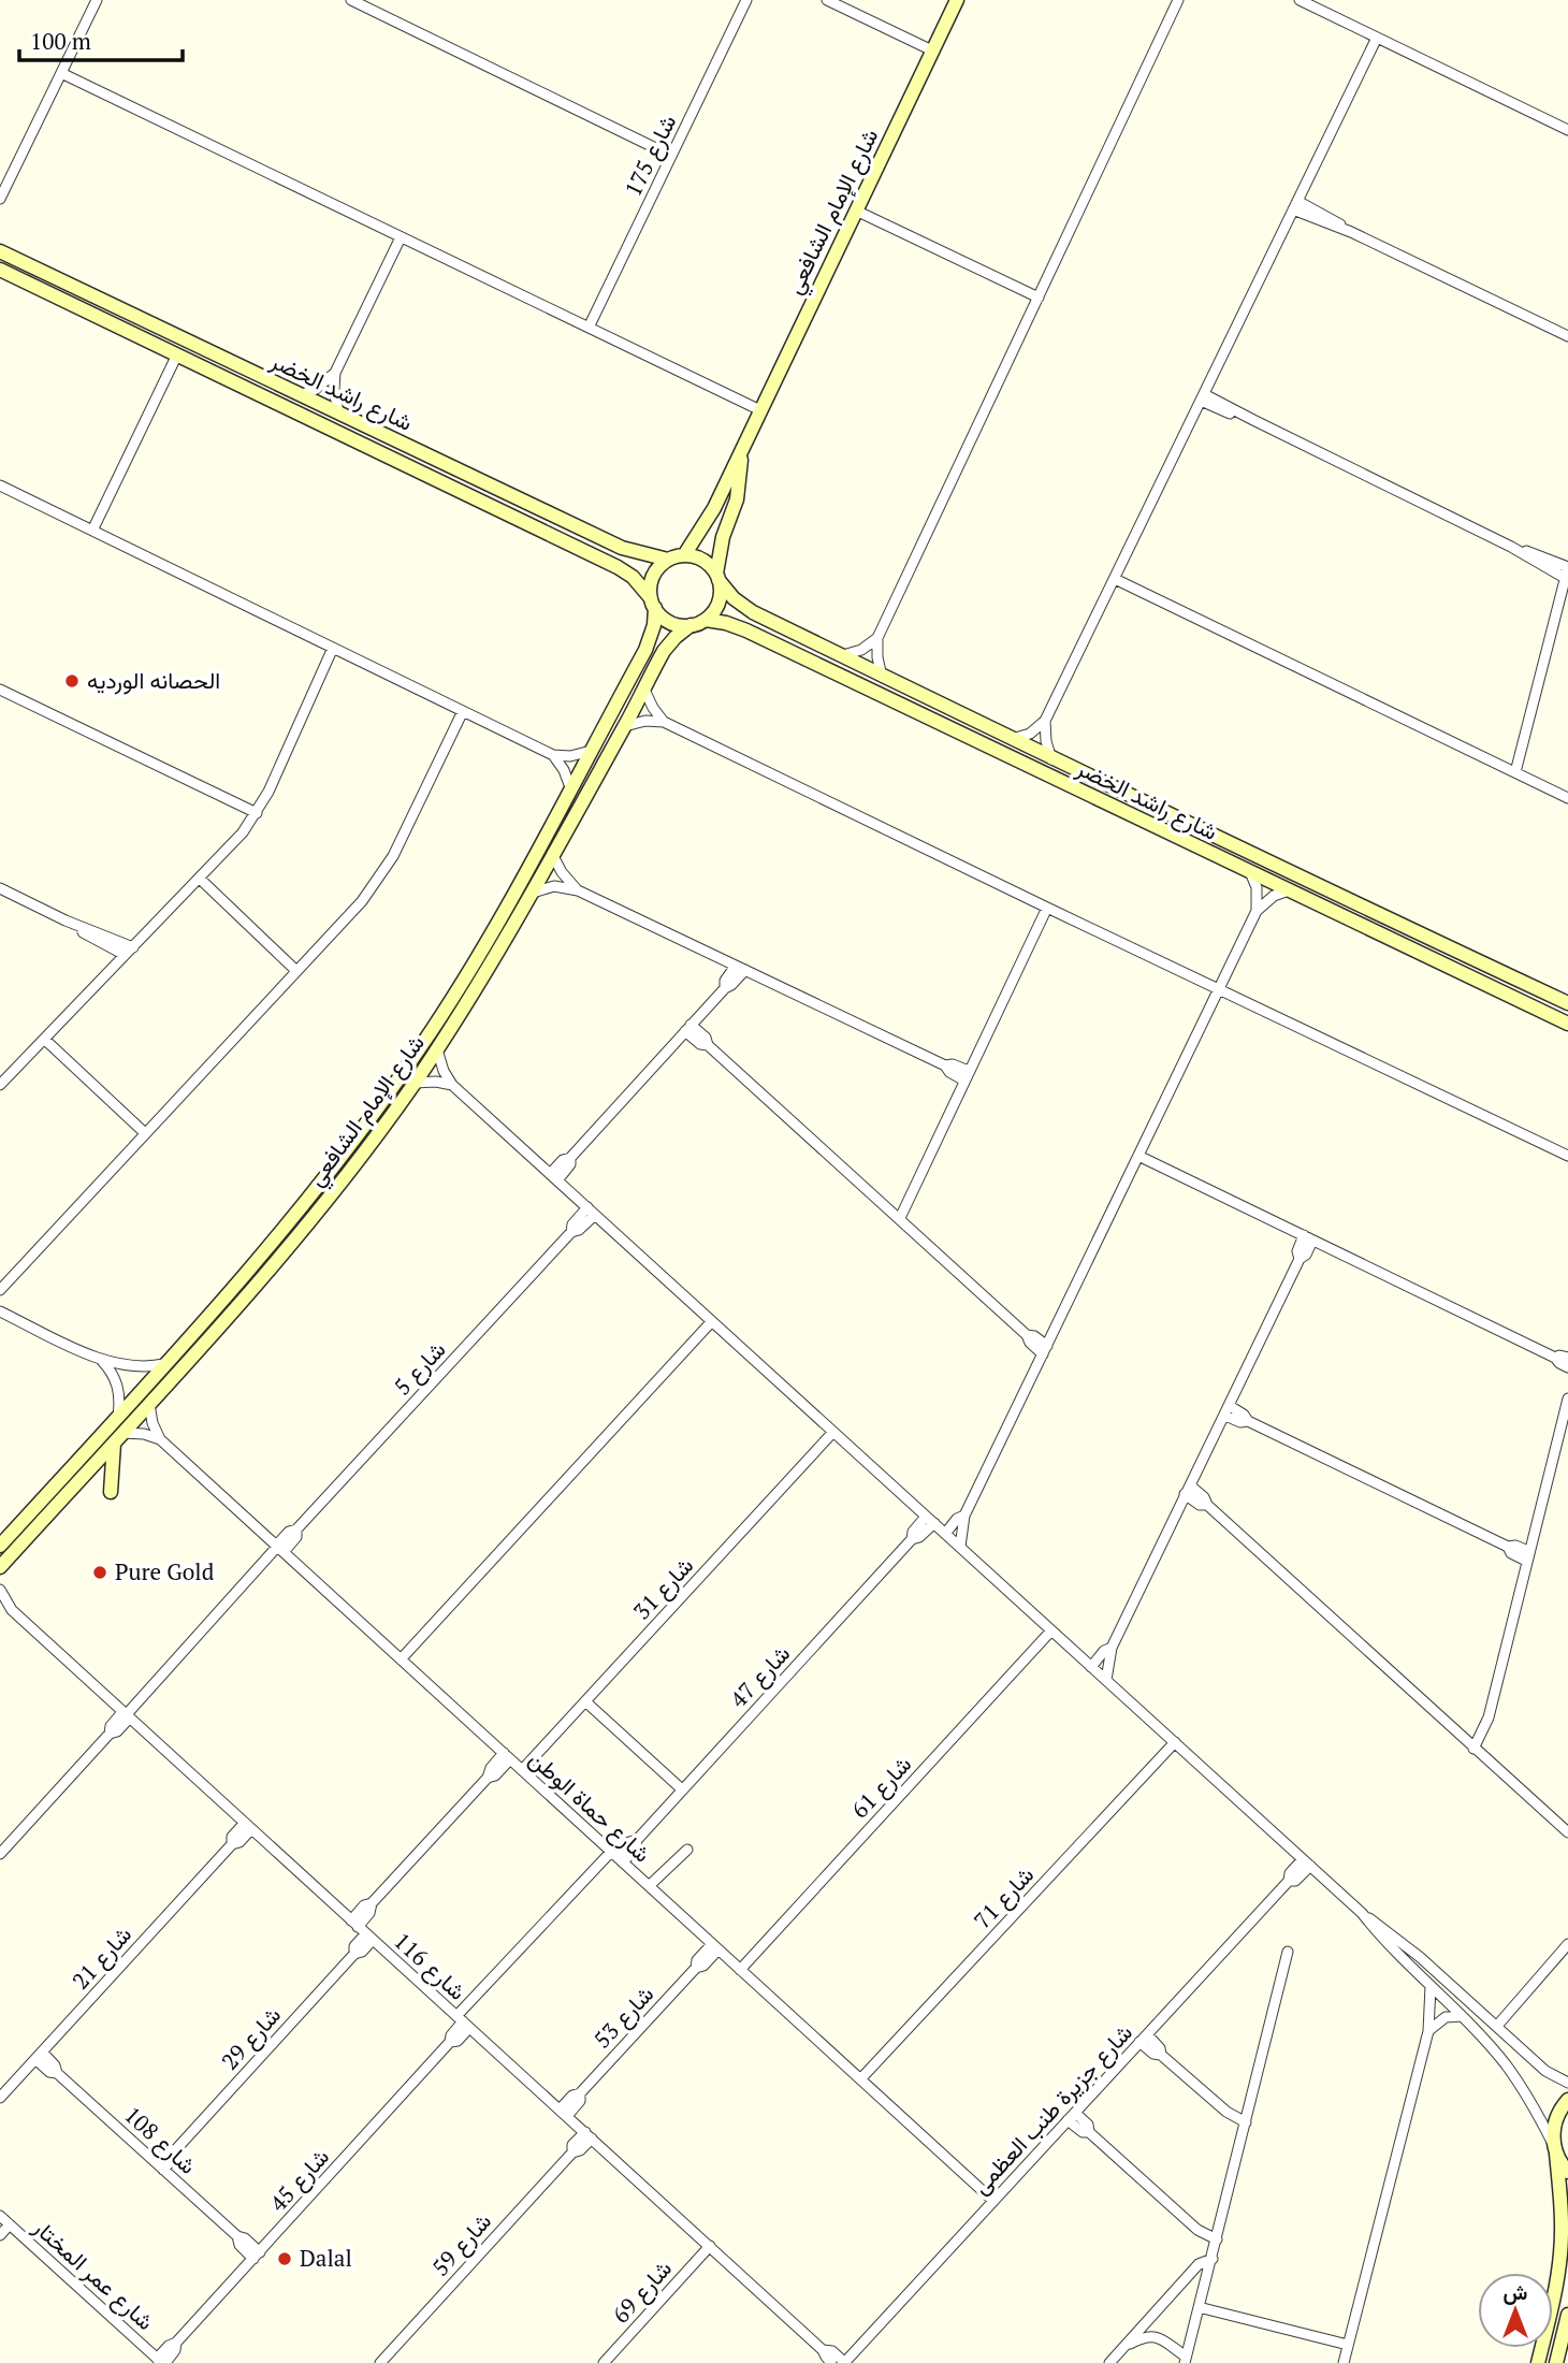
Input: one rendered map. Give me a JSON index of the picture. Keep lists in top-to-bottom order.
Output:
{
  "streets": {
    "street": [
      "شارع 175",
      "شارع الإمام الشافعي",
      "شارع راشد الخضر",
      "شارع 5",
      "شارع 31",
      "شارع 47",
      "شارع 61",
      "شارع حماة الوطن",
      "شارع 71",
      "شارع 21",
      "شارع 116",
      "شارع 53",
      "شارع 29",
      "شارع جزيرة طنب العظمى",
      "شارع 108",
      "شارع 45",
      "شارع 59",
      "شارع عمر المختار",
      "شارع 69"
    ]
  },
  "crossings": [
    ["شارع الإمام الشافعي", "شارع راشد الخضر"],
    ["شارع الإمام الشافعي", "شارع حماة الوطن"],
    ["شارع 5", "شارع حماة الوطن"],
    ["شارع 5", "شارع 116"],
    ["شارع 31", "شارع حماة الوطن"],
    ["شارع 47", "شارع حماة الوطن"],
    ["شارع 47", "شارع 116"],
    ["شارع 47", "شارع 45"],
    ["شارع 61", "شارع حماة الوطن"],
    ["شارع حماة الوطن", "شارع 71"],
    ["شارع حماة الوطن", "شارع 53"],
    ["شارع حماة الوطن", "شارع جزيرة طنب العظمى"],
    ["شارع 21", "شارع 116"],
    ["شارع 21", "شارع 108"],
    ["شارع 116", "شارع 53"],
    ["شارع 116", "شارع 29"],
    ["شارع 116", "شارع جزيرة طنب العظمى"],
    ["شارع 116", "شارع 45"],
    ["شارع 116", "شارع 59"],
    ["شارع 116", "شارع 69"],
    ["شارع 29", "شارع 108"],
    ["شارع 108", "شارع 45"],
    ["شارع 45", "شارع عمر المختار"]
  ],
  "places": ["الحصانه الورديه", "Pure Gold", "Dalal"],
  "scale_bar": "100 m",
  "north": "top"
}
